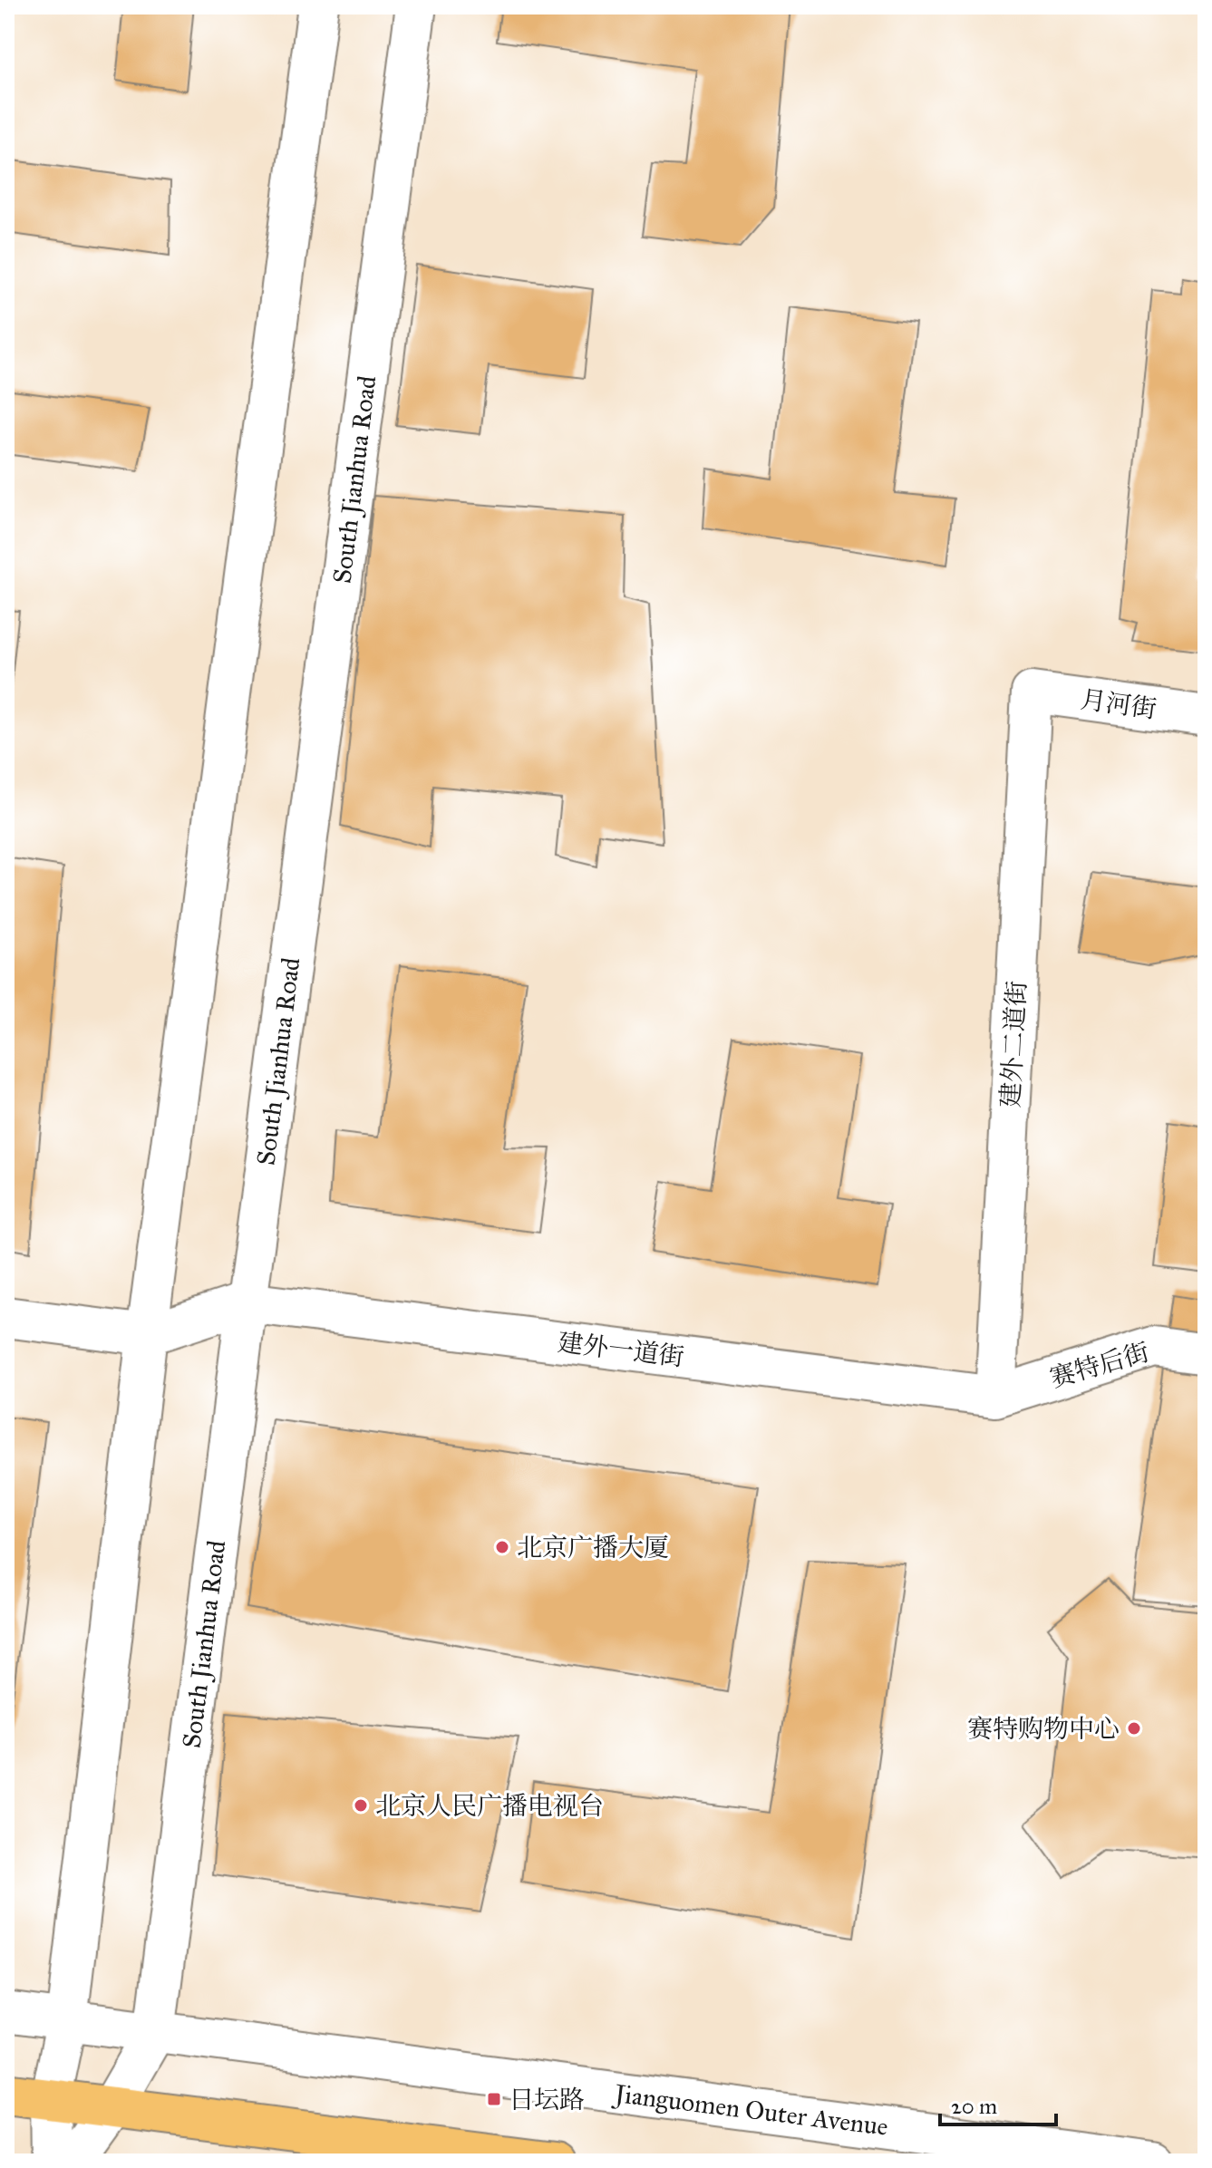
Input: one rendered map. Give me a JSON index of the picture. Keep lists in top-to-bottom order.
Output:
{
  "streets": {
    "street": [
      "South Jianhua Road",
      "月河街",
      "建外二道街",
      "建外一道街",
      "赛特后街",
      "Jianguomen Outer Avenue"
    ]
  },
  "crossings": [
    ["South Jianhua Road", "建外一道街"],
    ["South Jianhua Road", "Jianguomen Outer Avenue"],
    ["月河街", "建外二道街"],
    ["建外二道街", "建外一道街"],
    ["建外二道街", "赛特后街"],
    ["建外一道街", "赛特后街"]
  ],
  "places": {
    "other": ["北京广播大厦", "赛特购物中心", "北京人民广播电视台"],
    "transit": ["日坛路"]
  },
  "scale_bar": "20 m"
}
